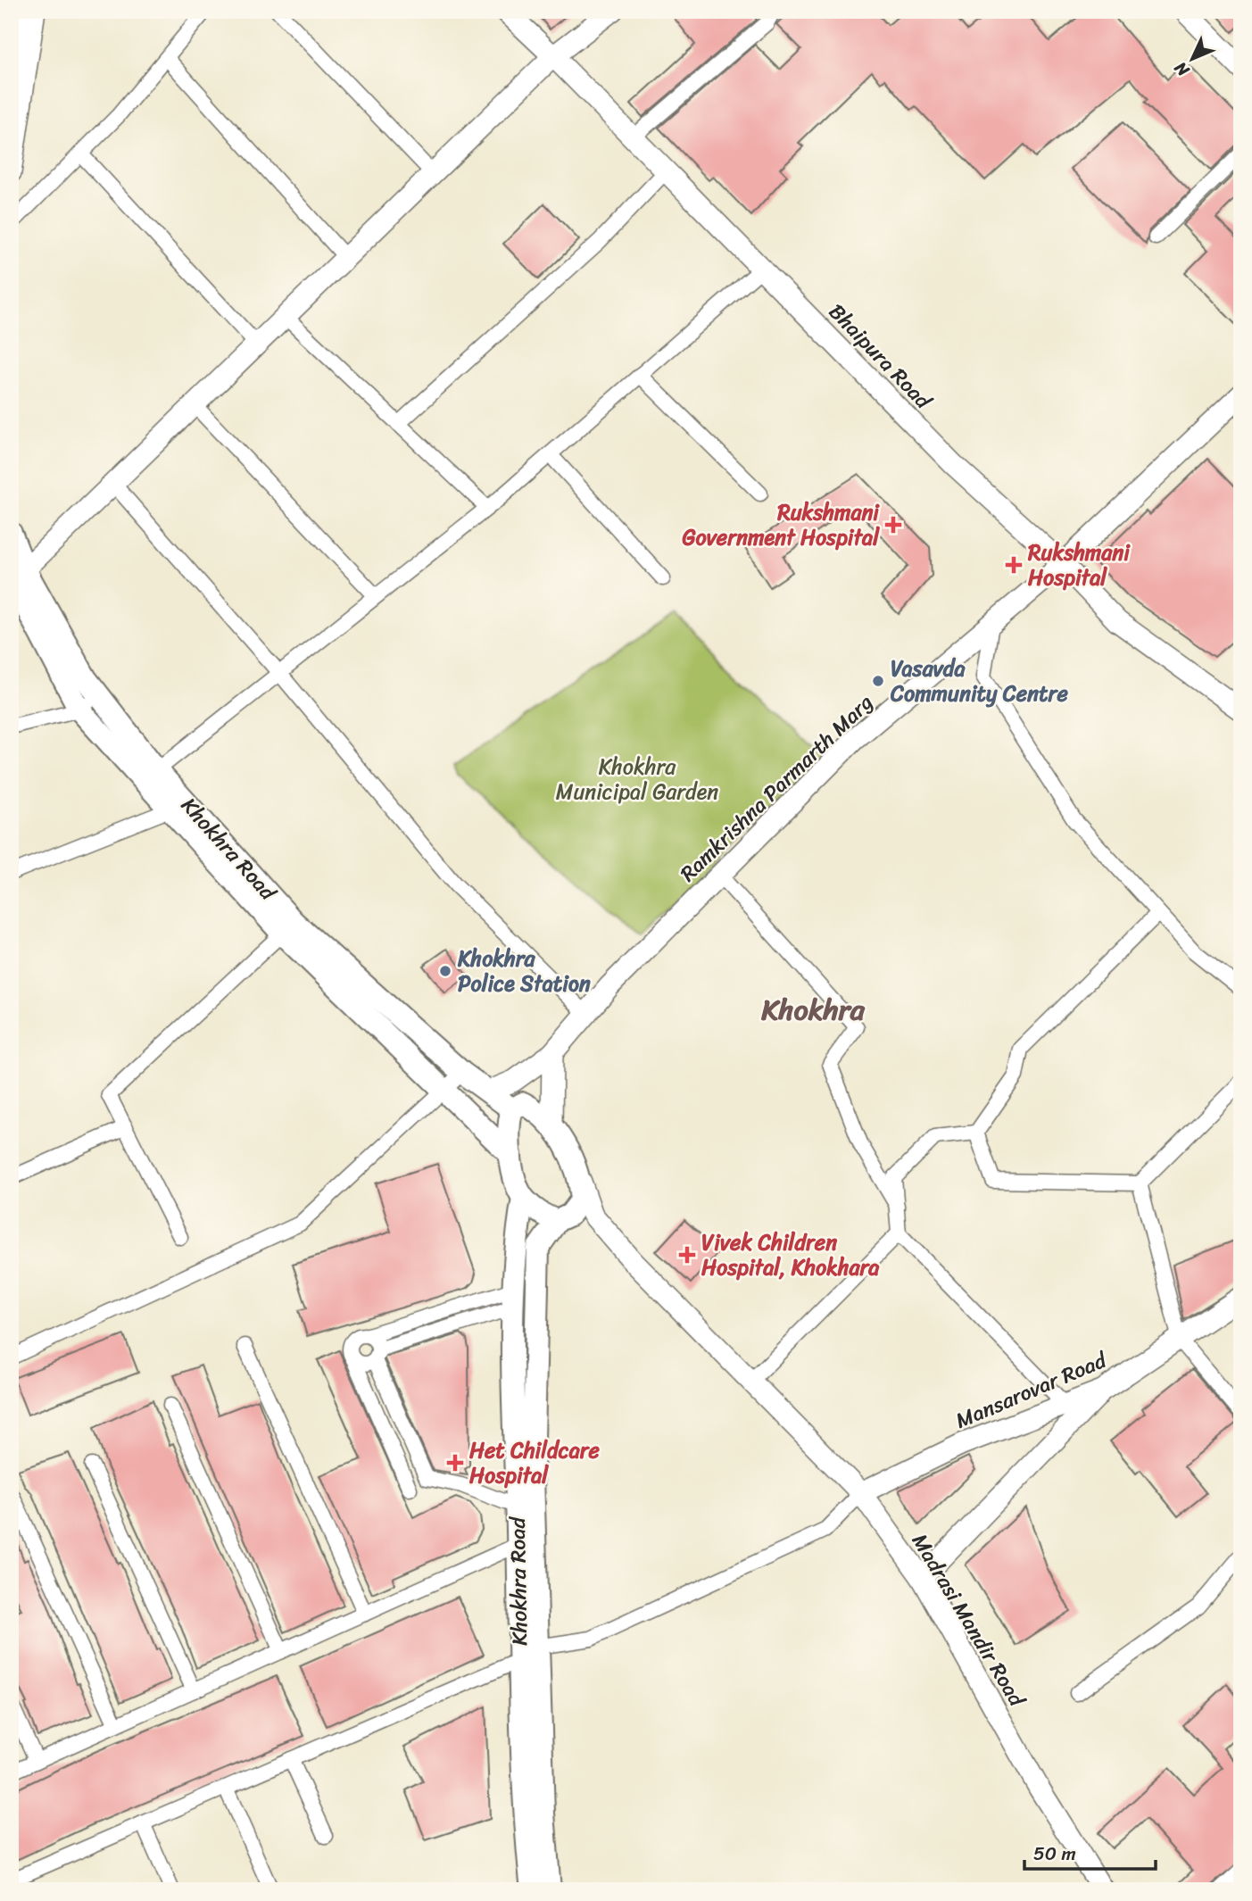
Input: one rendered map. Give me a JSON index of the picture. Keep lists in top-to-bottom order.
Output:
{
  "streets": {
    "main road": ["Khokhra Road"],
    "street": [
      "Bhaipura Road",
      "Ramkrishna Parmarth Marg",
      "Mansarovar Road",
      "Madrasi Mandir Road"
    ]
  },
  "crossings": [
    ["Bhaipura Road", "Ramkrishna Parmarth Marg"],
    ["Ramkrishna Parmarth Marg", "Khokhra Road"],
    ["Mansarovar Road", "Madrasi Mandir Road"]
  ],
  "districts": ["Khokhra"],
  "parks": ["Khokhra Municipal Garden"],
  "places": {
    "health": [
      "Rukshmani Government Hospital",
      "Rukshmani Hospital",
      "Vivek Children Hospital, Khokhara",
      "Het Childcare Hospital"
    ],
    "other": ["Vasavda Community Centre", "Khokhra Police Station"]
  },
  "scale_bar": "50 m",
  "north": "bottom left"
}
